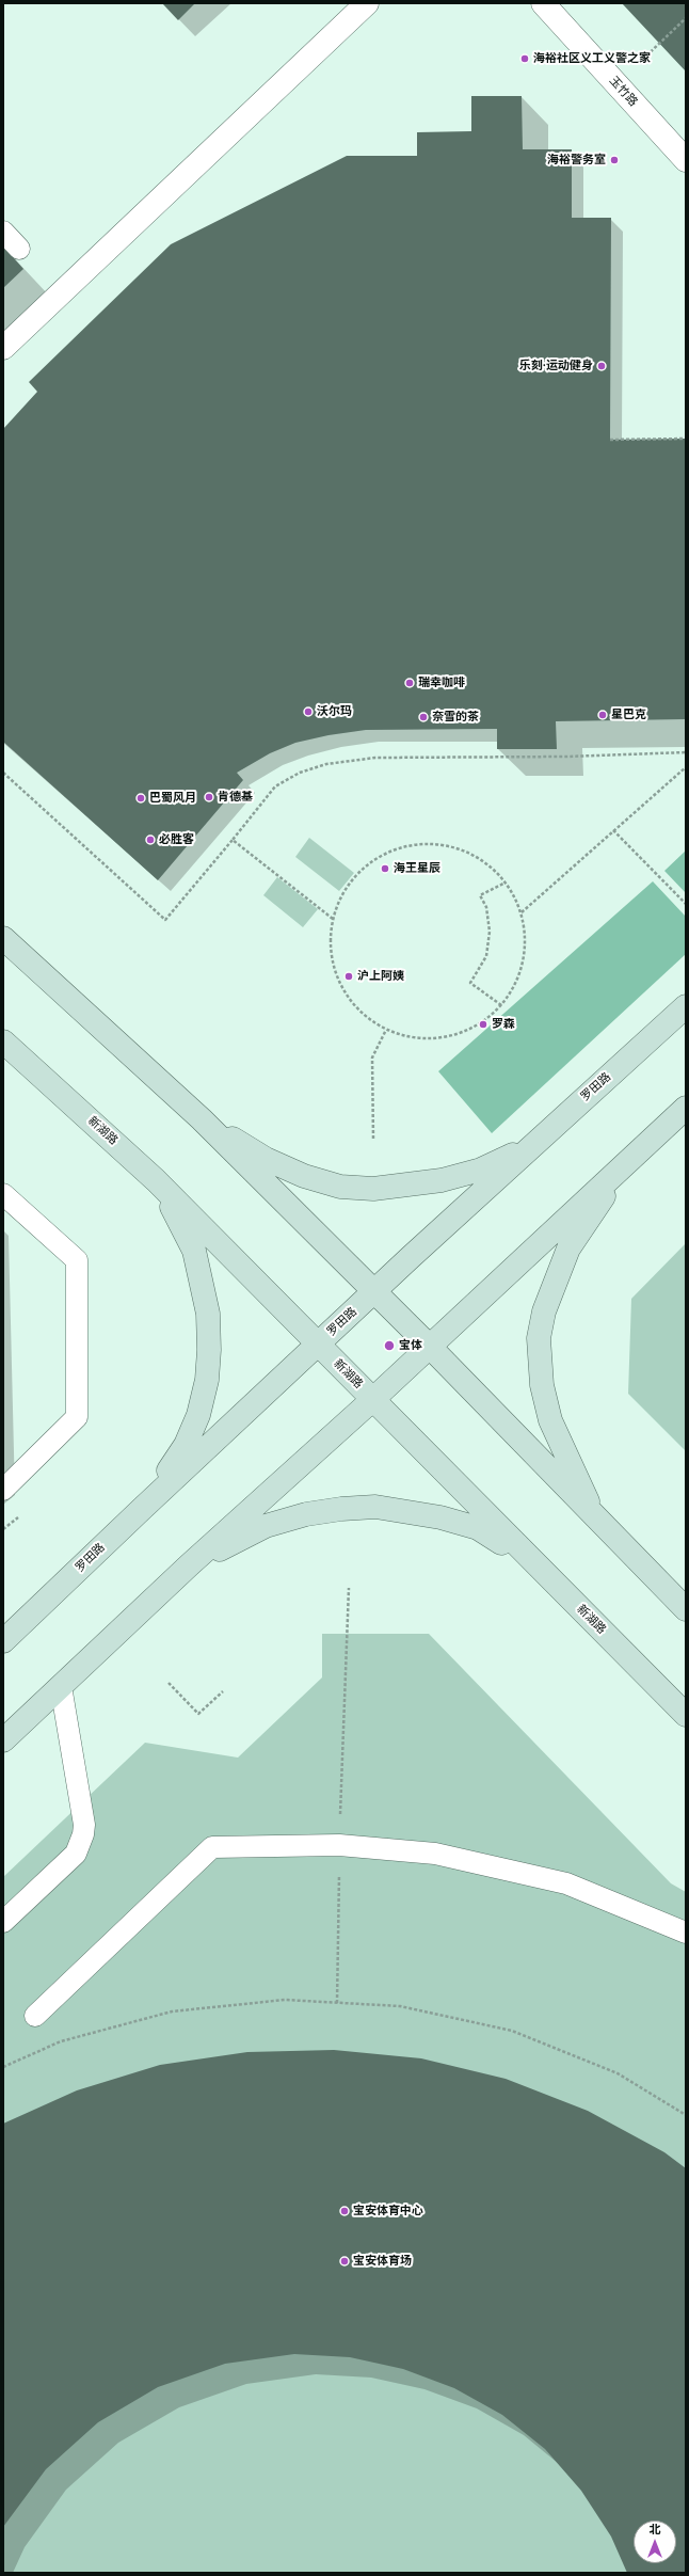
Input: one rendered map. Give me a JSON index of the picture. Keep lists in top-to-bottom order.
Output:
{
  "streets": {
    "main road": ["罗田路", "新湖路"],
    "street": ["玉竹路"]
  },
  "crossings": [
    ["罗田路", "新湖路"]
  ],
  "places": [
    "海裕社区义工义警之家",
    "海裕警务室",
    "乐刻·运动健身",
    "瑞幸咖啡",
    "沃尔玛",
    "星巴克",
    "奈雪的茶",
    "肯德基",
    "巴蜀风月",
    "必胜客",
    "海王星辰",
    "沪上阿姨",
    "罗森",
    "宝体",
    "宝安体育中心",
    "宝安体育场"
  ],
  "north": "top"
}
